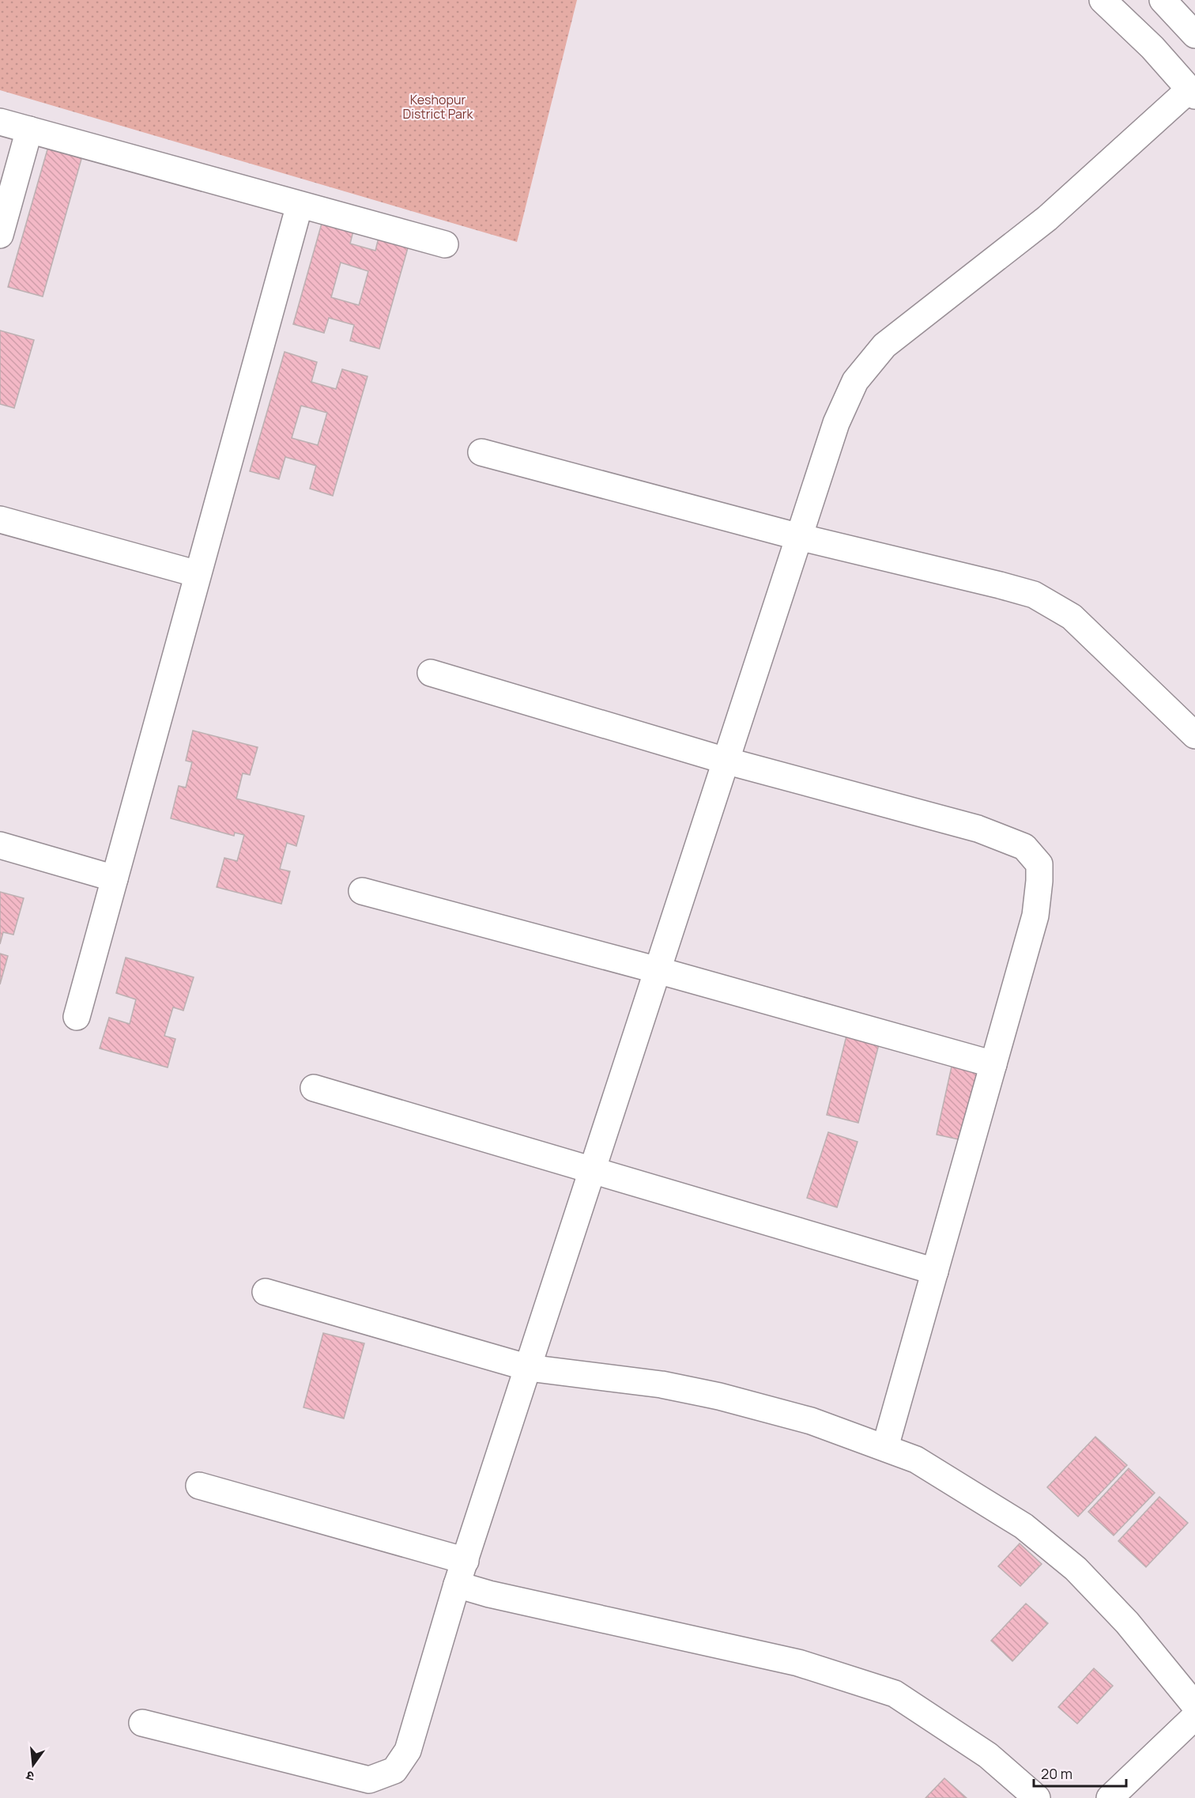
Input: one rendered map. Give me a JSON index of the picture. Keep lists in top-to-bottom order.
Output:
{
  "parks": ["Keshopur District Park"],
  "scale_bar": "20 m",
  "north": "bottom"
}
